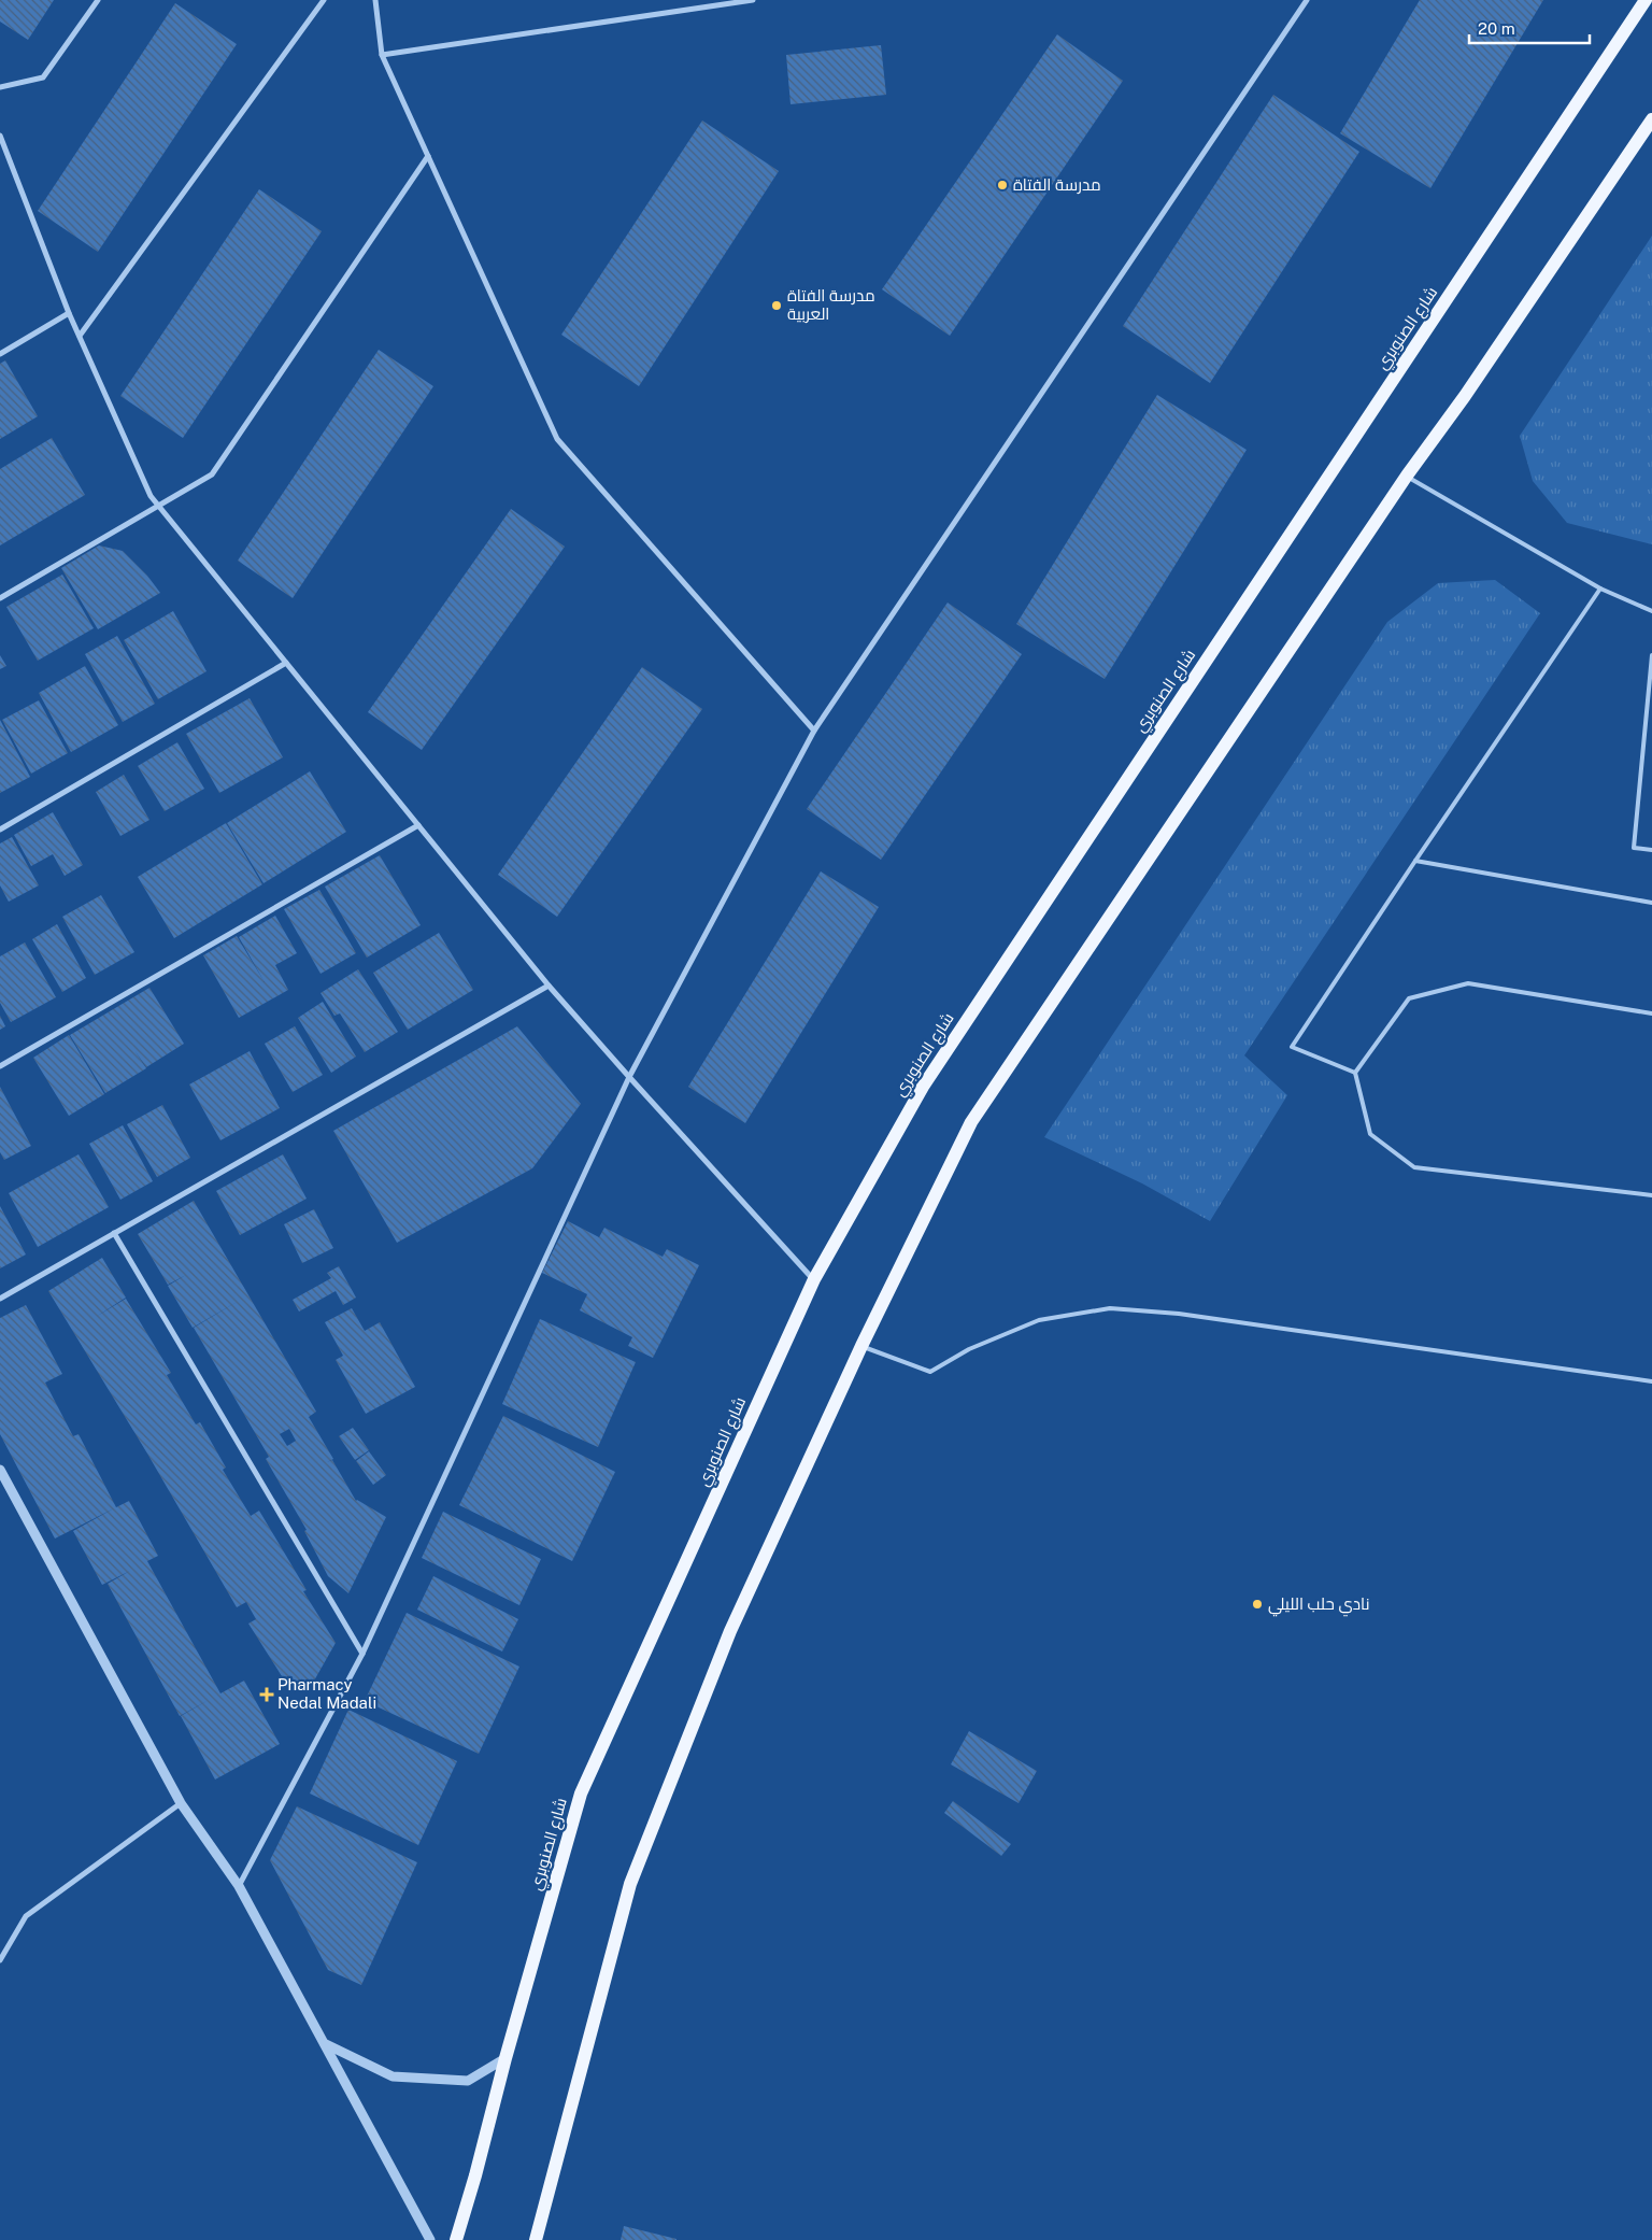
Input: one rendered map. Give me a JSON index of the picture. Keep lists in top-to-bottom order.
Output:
{
  "streets": {
    "main road": ["شارع الصنوبري"]
  },
  "places": {
    "other": ["مدرسة الفتاة", "مدرسة الفتاة العربية", "نادي حلب الليلي"],
    "health": ["Pharmacy Nedal Madali"]
  },
  "scale_bar": "20 m"
}
